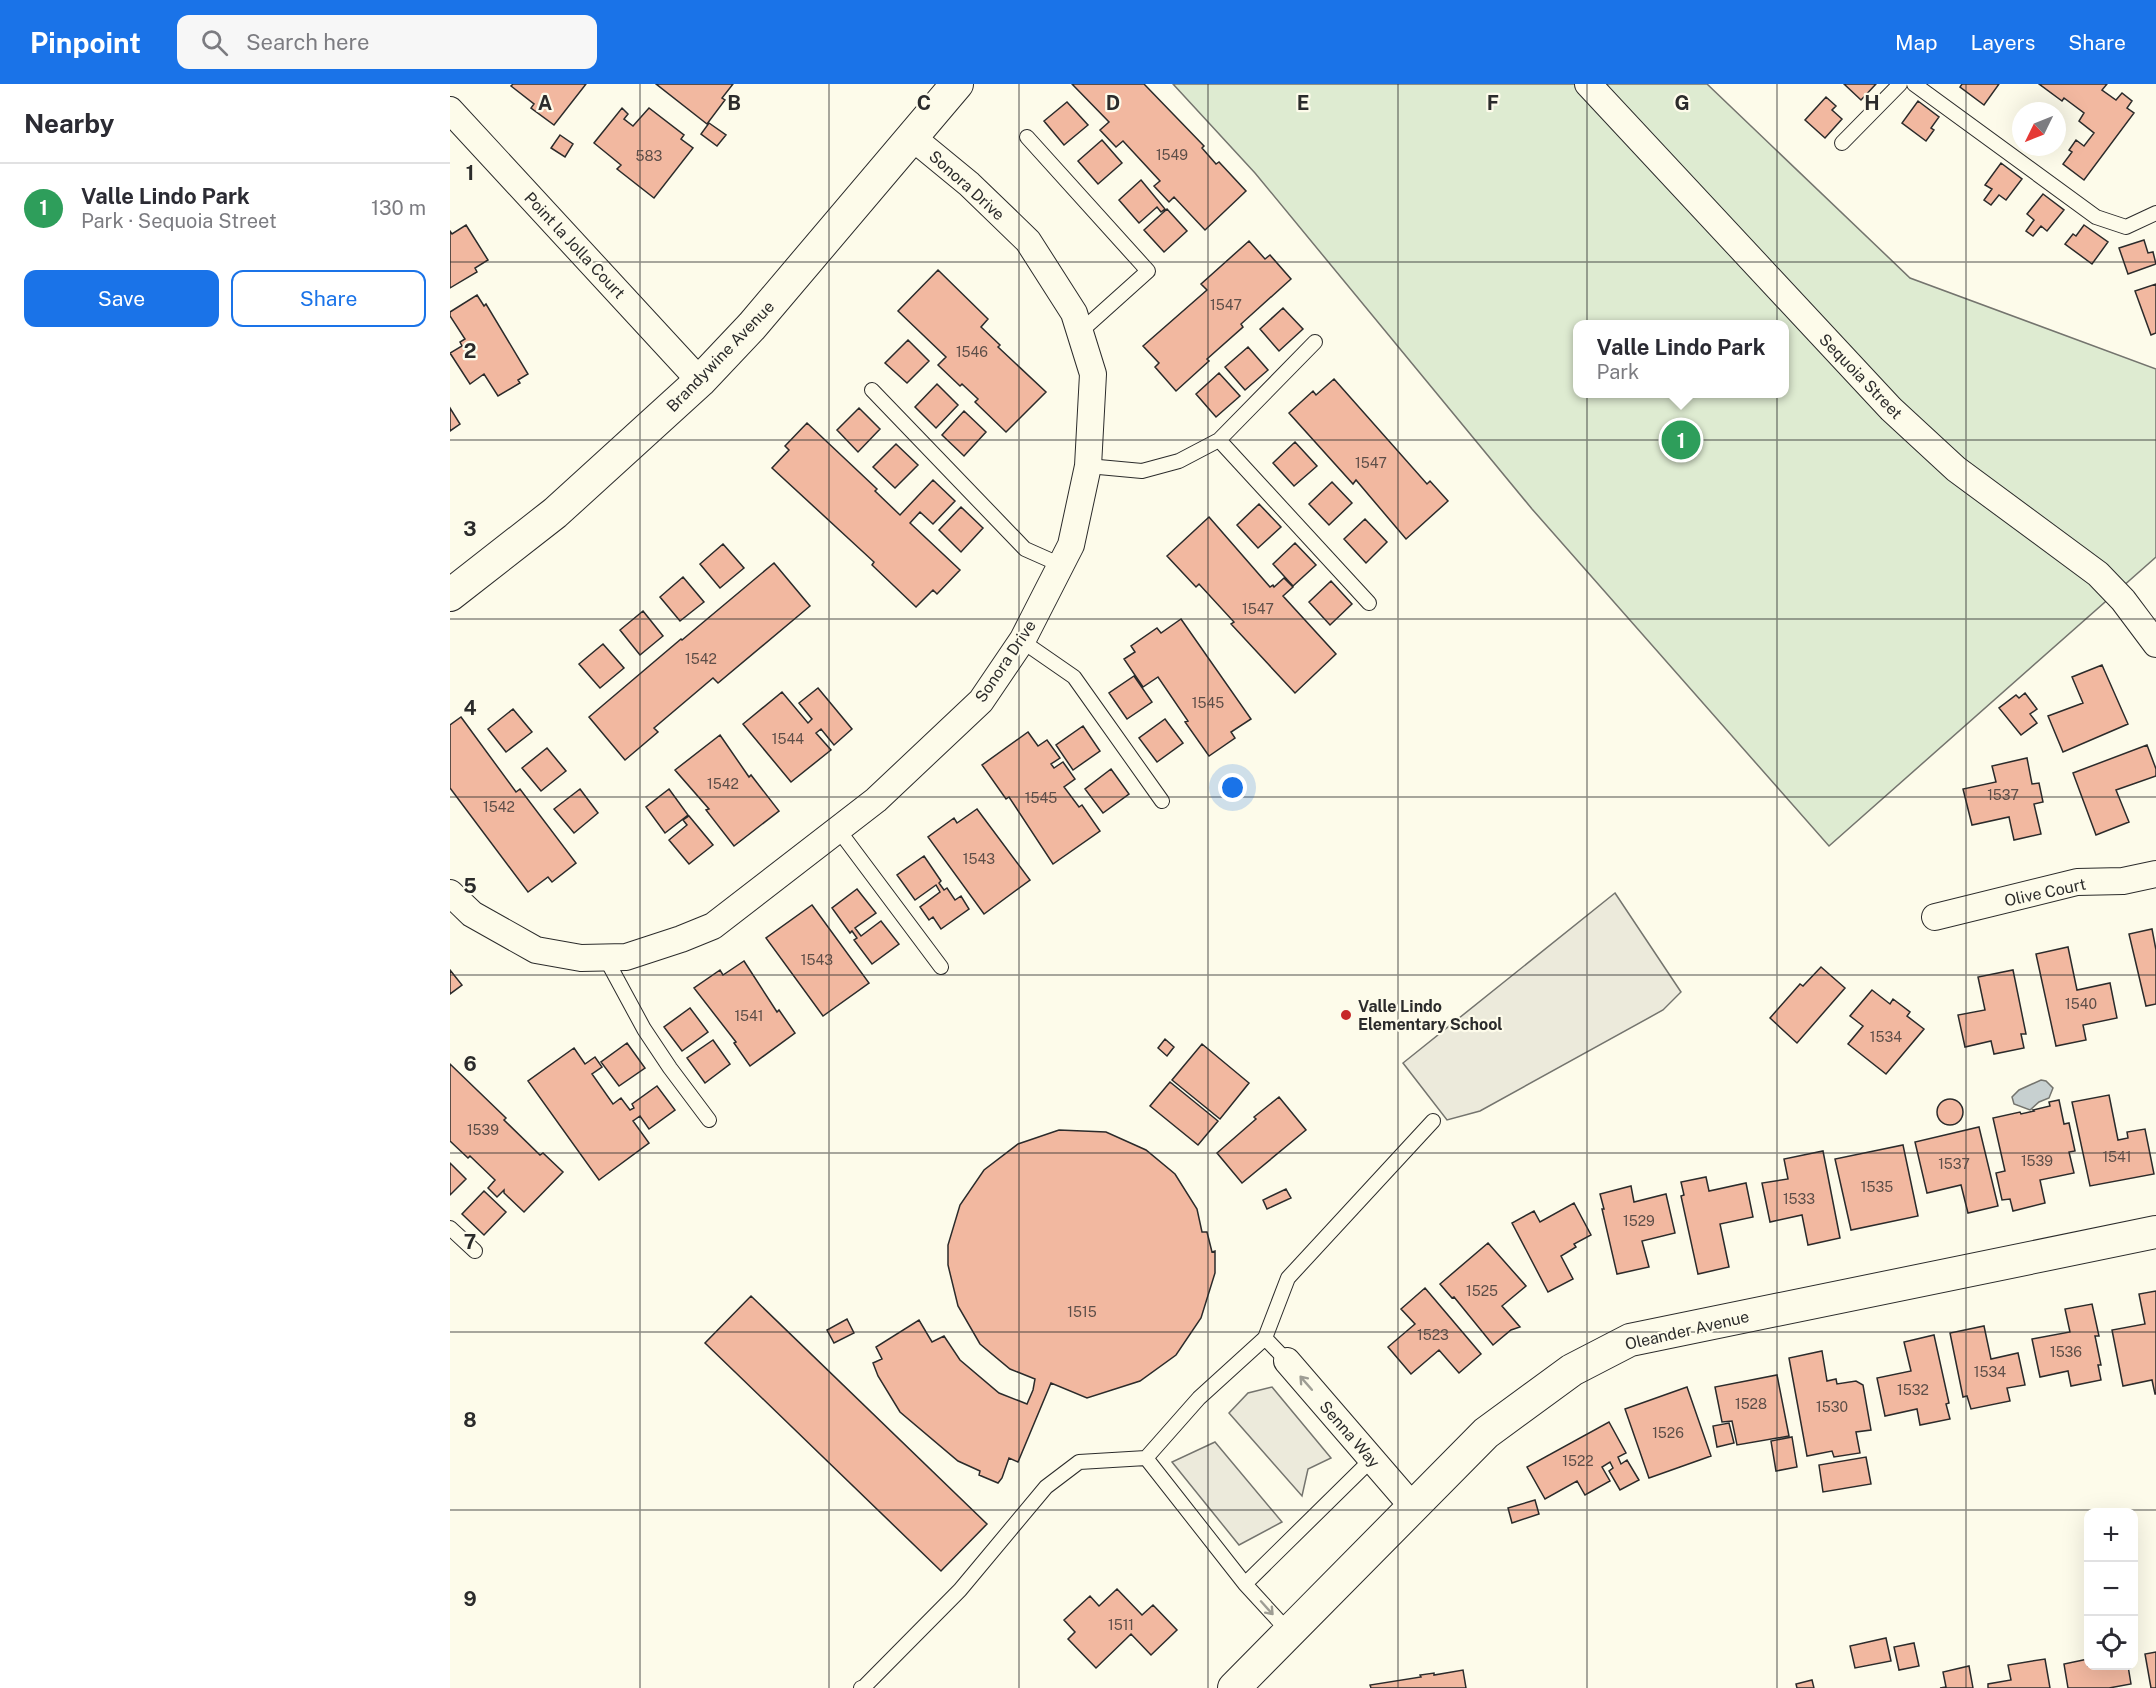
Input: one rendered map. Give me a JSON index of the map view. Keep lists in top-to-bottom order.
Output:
{
  "streets": {
    "street": [
      "Sonora Drive",
      "Point la Jolla Court",
      "Brandywine Avenue",
      "Sequoia Street",
      "Olive Court",
      "Oleander Avenue",
      "Senna Way"
    ]
  },
  "crossings": [
    ["Sonora Drive", "Brandywine Avenue"],
    ["Point la Jolla Court", "Brandywine Avenue"],
    ["Oleander Avenue", "Senna Way"]
  ],
  "one_way": ["Senna Way"],
  "places": ["Valle Lindo Elementary School"],
  "house_numbers": [
    "1549",
    "583",
    "1547",
    "1546",
    "1547",
    "1547",
    "1542",
    "1545",
    "1544",
    "1542",
    "1537",
    "1545",
    "1542",
    "1543",
    "1543",
    "1540",
    "1541",
    "1534",
    "1539",
    "1541",
    "1539",
    "1537",
    "1535",
    "1533",
    "1529",
    "1525",
    "1515",
    "1523",
    "1536",
    "1534",
    "1532",
    "1528",
    "1530",
    "1526",
    "1522",
    "1511"
  ],
  "north": "bottom left",
  "page": {
    "header": "Pinpoint",
    "search": "Search here",
    "nav": ["Map", "Layers", "Share"],
    "heading": "Nearby",
    "list": [
      {
        "mark": "1",
        "name": "Valle Lindo Park",
        "note": "Park · Sequoia Street",
        "value": "130 m"
      }
    ],
    "buttons": ["Save", "Share"],
    "popup": ["Valle Lindo Park", "Park"],
    "pins": "1",
    "map_buttons": ["+", "−"]
  },
  "grid": {
    "columns": [
      "A",
      "B",
      "C",
      "D",
      "E",
      "F",
      "G",
      "H"
    ],
    "rows": [
      "1",
      "2",
      "3",
      "4",
      "5",
      "6",
      "7",
      "8",
      "9"
    ]
  }
}
